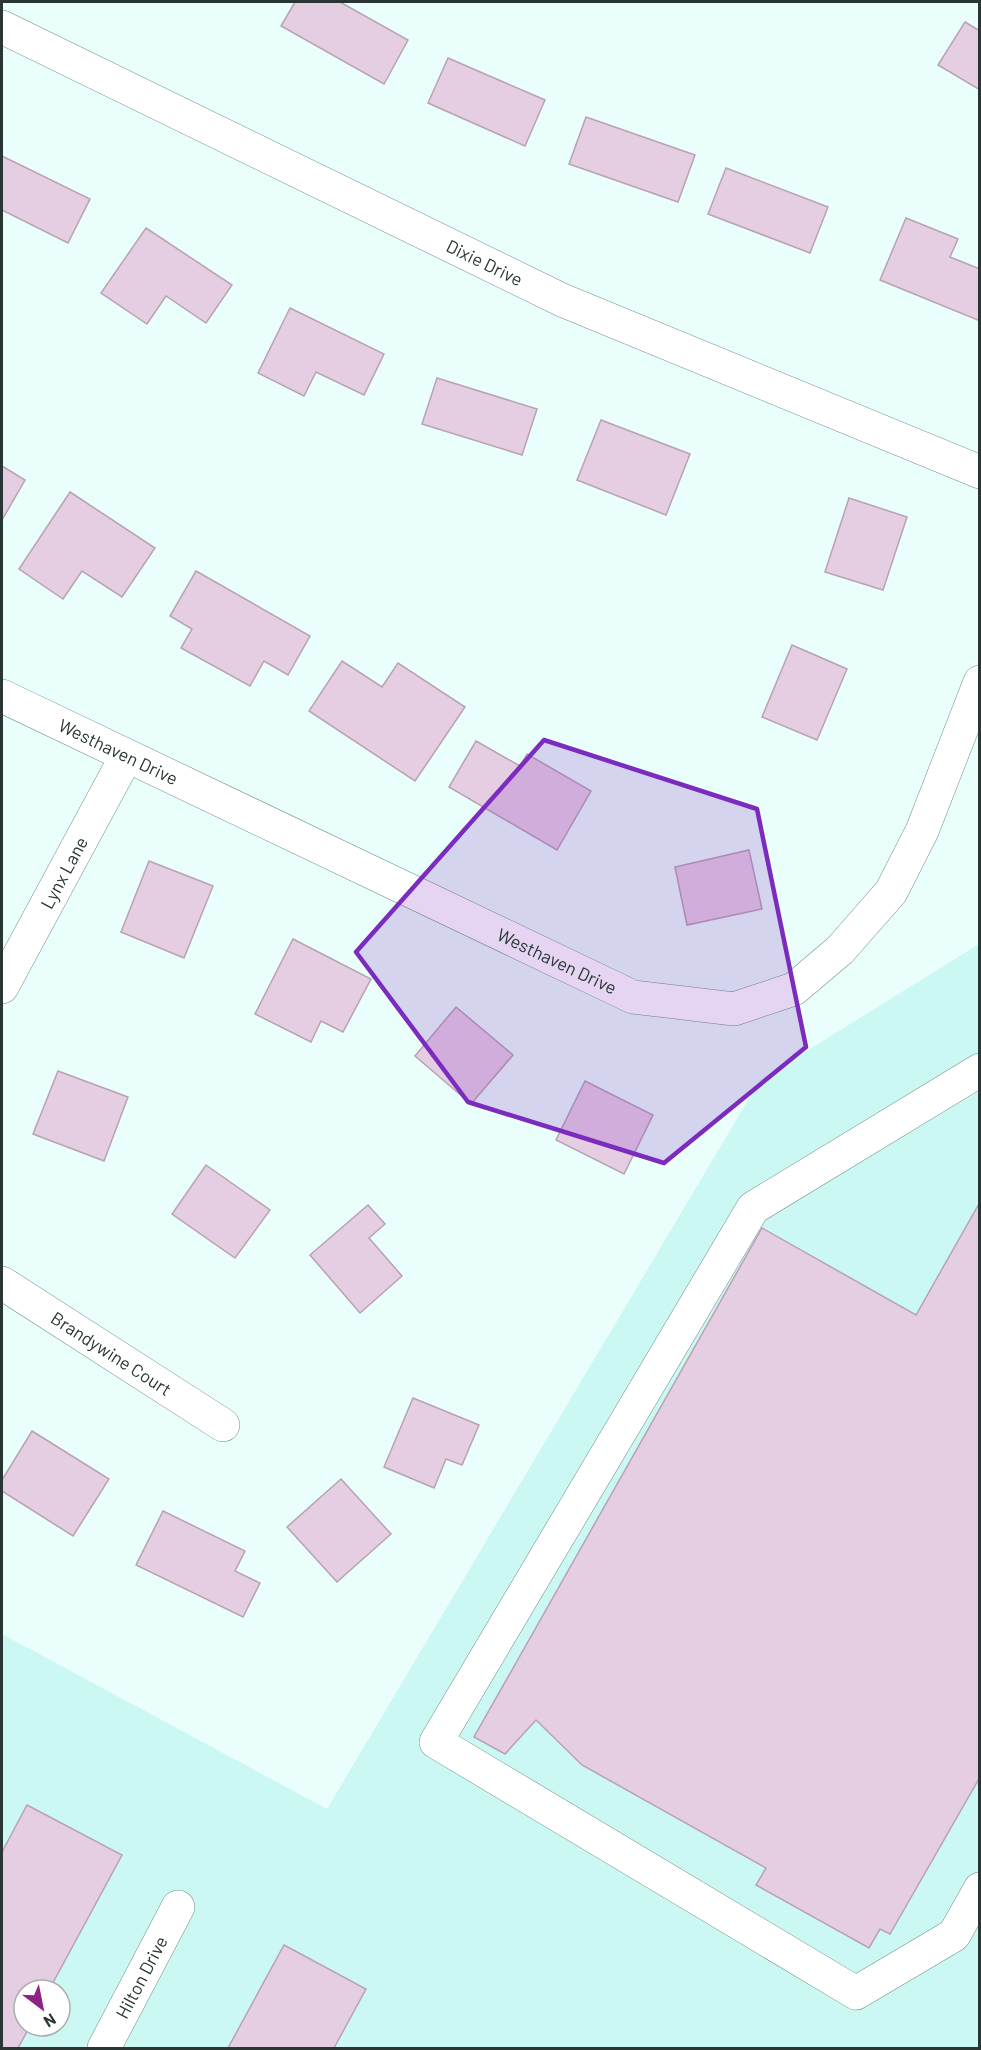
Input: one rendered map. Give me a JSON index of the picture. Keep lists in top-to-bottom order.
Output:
{
  "streets": {
    "street": [
      "Dixie Drive",
      "Westhaven Drive",
      "Lynx Lane",
      "Brandywine Court",
      "Hilton Drive"
    ]
  },
  "crossings": [
    ["Westhaven Drive", "Lynx Lane"]
  ],
  "north": "bottom right"
}
